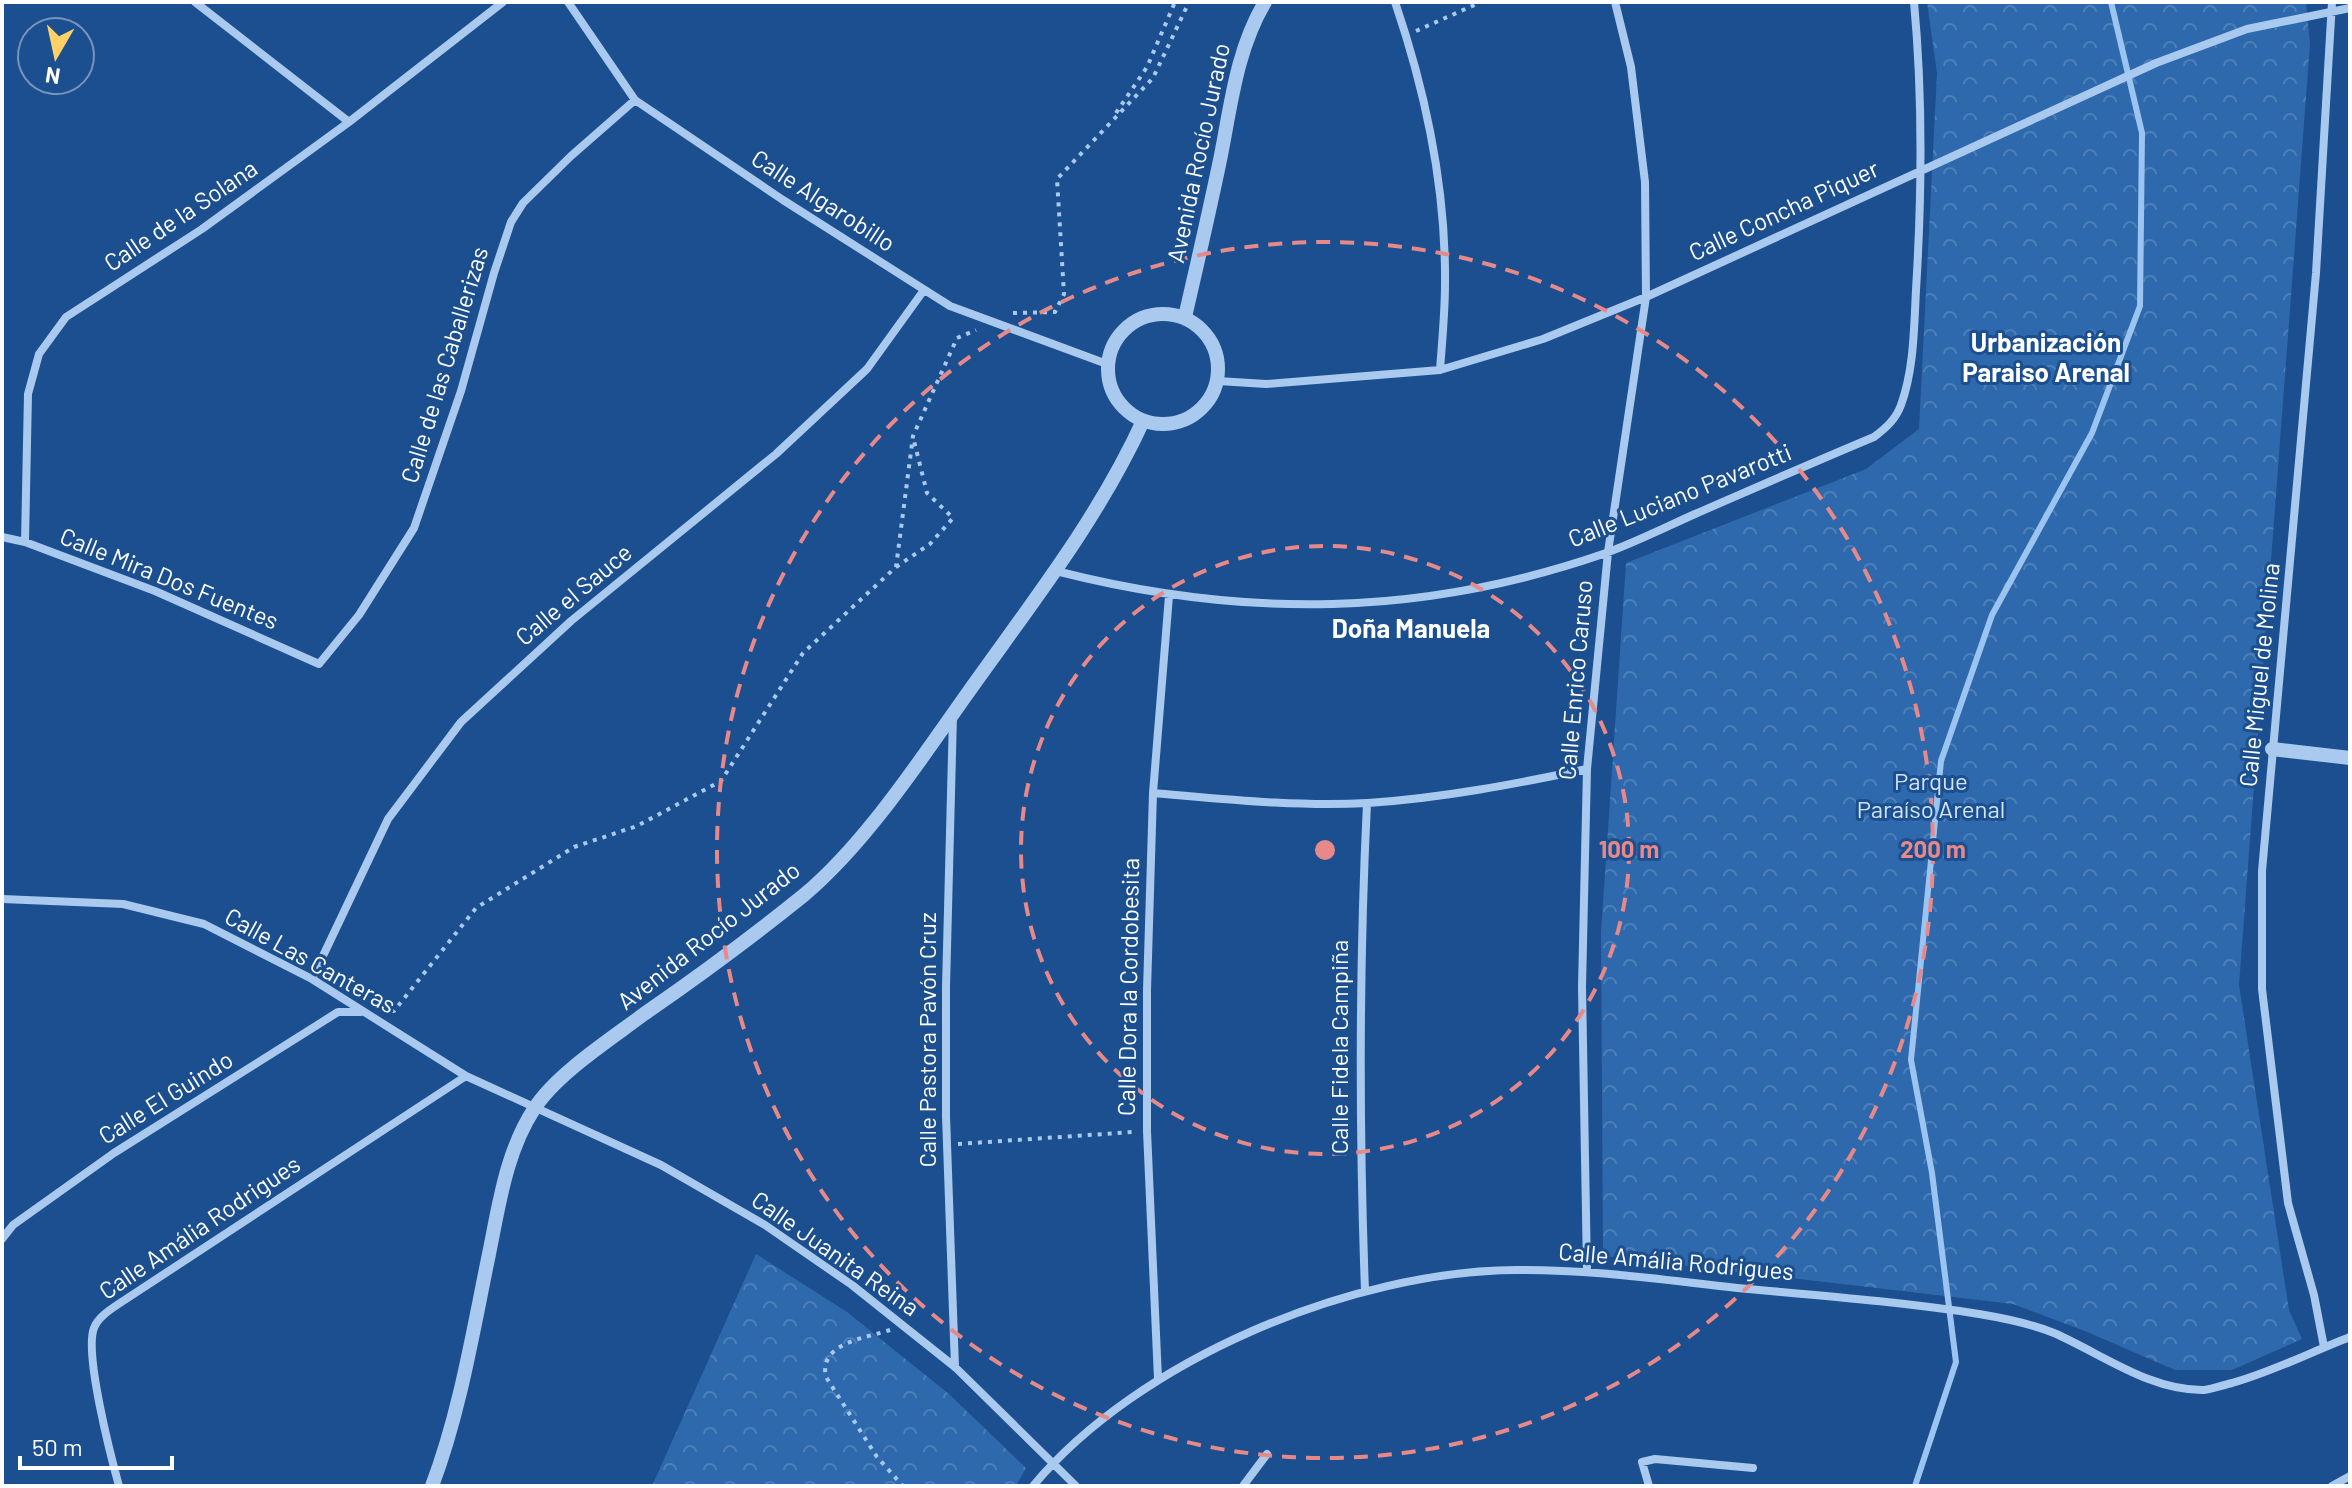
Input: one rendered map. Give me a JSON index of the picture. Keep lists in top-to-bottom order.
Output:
{
  "streets": {
    "street": [
      "Avenida Rocío Jurado",
      "Calle Algarobillo",
      "Calle Concha Piquer",
      "Calle de la Solana",
      "Calle de las Caballerizas",
      "Calle Luciano Pavarotti",
      "Calle Mira Dos Fuentes",
      "Calle el Sauce",
      "Calle Miguel de Molina",
      "Calle Enrico Caruso",
      "Calle Las Canteras",
      "Calle Dora la Cordobesita",
      "Calle Pastora Pavón Cruz",
      "Calle Fidela Campiña",
      "Calle El Guindo",
      "Calle Amália Rodrigues",
      "Calle Juanita Reina"
    ]
  },
  "crossings": [
    ["Avenida Rocío Jurado", "Calle Algarobillo"],
    ["Avenida Rocío Jurado", "Calle Concha Piquer"],
    ["Avenida Rocío Jurado", "Calle Luciano Pavarotti"],
    ["Avenida Rocío Jurado", "Calle Las Canteras"],
    ["Avenida Rocío Jurado", "Calle Pastora Pavón Cruz"],
    ["Avenida Rocío Jurado", "Calle Juanita Reina"],
    ["Calle Algarobillo", "Calle Concha Piquer"],
    ["Calle Algarobillo", "Calle de las Caballerizas"],
    ["Calle Algarobillo", "Calle el Sauce"],
    ["Calle Concha Piquer", "Calle Luciano Pavarotti"],
    ["Calle Concha Piquer", "Calle Miguel de Molina"],
    ["Calle Concha Piquer", "Calle Enrico Caruso"],
    ["Calle de la Solana", "Calle Mira Dos Fuentes"],
    ["Calle de las Caballerizas", "Calle Mira Dos Fuentes"],
    ["Calle Luciano Pavarotti", "Calle Enrico Caruso"],
    ["Calle Luciano Pavarotti", "Calle Dora la Cordobesita"],
    ["Calle el Sauce", "Calle Las Canteras"],
    ["Calle Miguel de Molina", "Calle Amália Rodrigues"],
    ["Calle Enrico Caruso", "Calle Amália Rodrigues"],
    ["Calle Las Canteras", "Calle El Guindo"],
    ["Calle Las Canteras", "Calle Amália Rodrigues"],
    ["Calle Las Canteras", "Calle Juanita Reina"],
    ["Calle Dora la Cordobesita", "Calle Amália Rodrigues"],
    ["Calle Pastora Pavón Cruz", "Calle Juanita Reina"],
    ["Calle Fidela Campiña", "Calle Amália Rodrigues"],
    ["Calle Amália Rodrigues", "Calle Juanita Reina"]
  ],
  "districts": ["Urbanización Paraiso Arenal", "Doña Manuela"],
  "parks": ["Parque Paraíso Arenal"],
  "scale_bar": "50 m",
  "north": "bottom",
  "rings": ["100 m", "200 m"]
}
